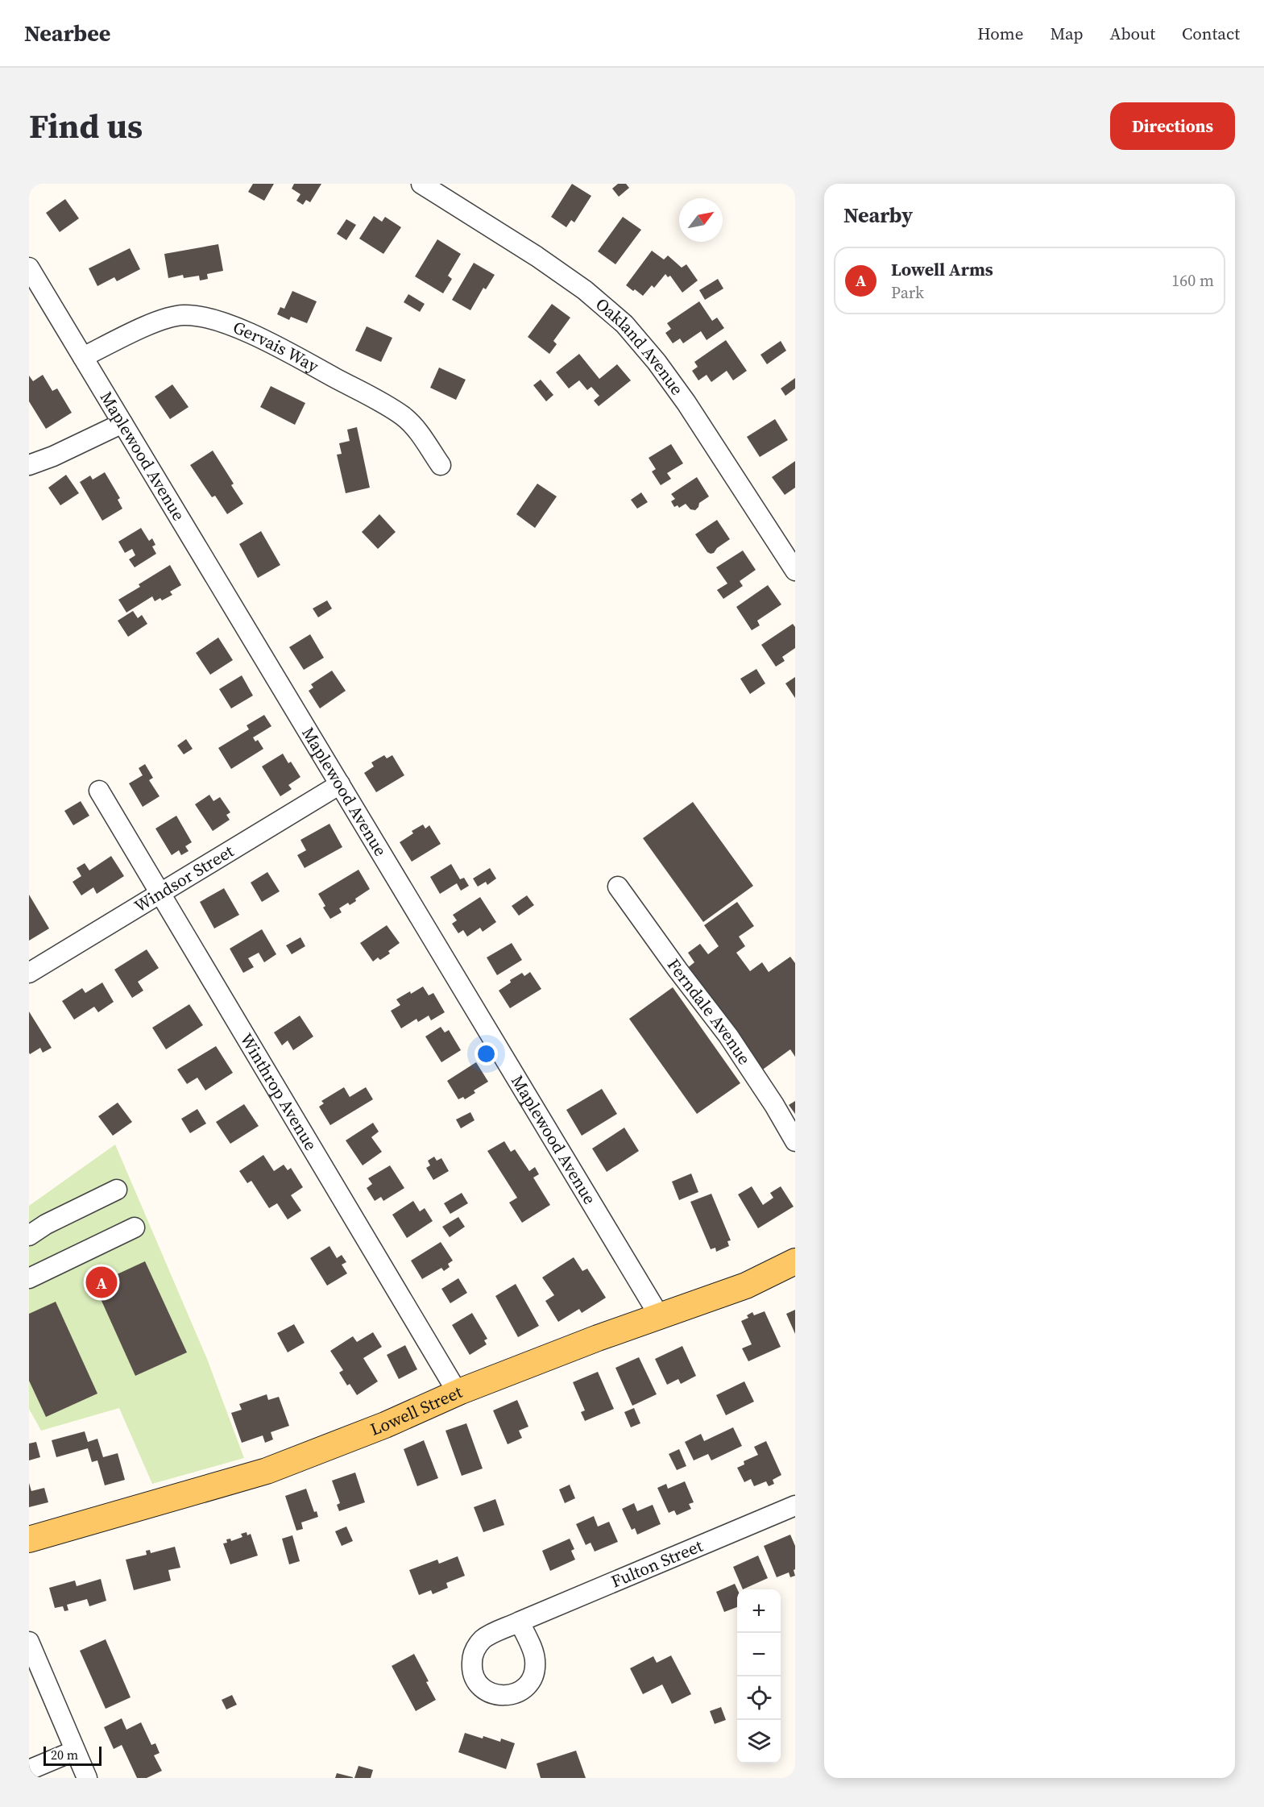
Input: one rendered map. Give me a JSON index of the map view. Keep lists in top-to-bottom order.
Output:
{
  "streets": {
    "main road": ["Lowell Street"],
    "street": [
      "Gervais Way",
      "Oakland Avenue",
      "Maplewood Avenue",
      "Windsor Street",
      "Ferndale Avenue",
      "Winthrop Avenue",
      "Fulton Street"
    ]
  },
  "crossings": [
    ["Gervais Way", "Maplewood Avenue"],
    ["Maplewood Avenue", "Windsor Street"],
    ["Maplewood Avenue", "Lowell Street"],
    ["Windsor Street", "Winthrop Avenue"],
    ["Winthrop Avenue", "Lowell Street"]
  ],
  "scale_bar": "20 m",
  "north": "top right",
  "page": {
    "header": "Nearbee",
    "nav": [
      "Home",
      "Map",
      "About",
      "Contact"
    ],
    "title": "Find us",
    "buttons": "Directions",
    "heading": "Nearby",
    "list": [
      {
        "mark": "A",
        "name": "Lowell Arms",
        "note": "Park",
        "value": "160 m"
      }
    ],
    "pins": "A",
    "map_buttons": ["+", "−"],
    "scale": "20 m"
  }
}
